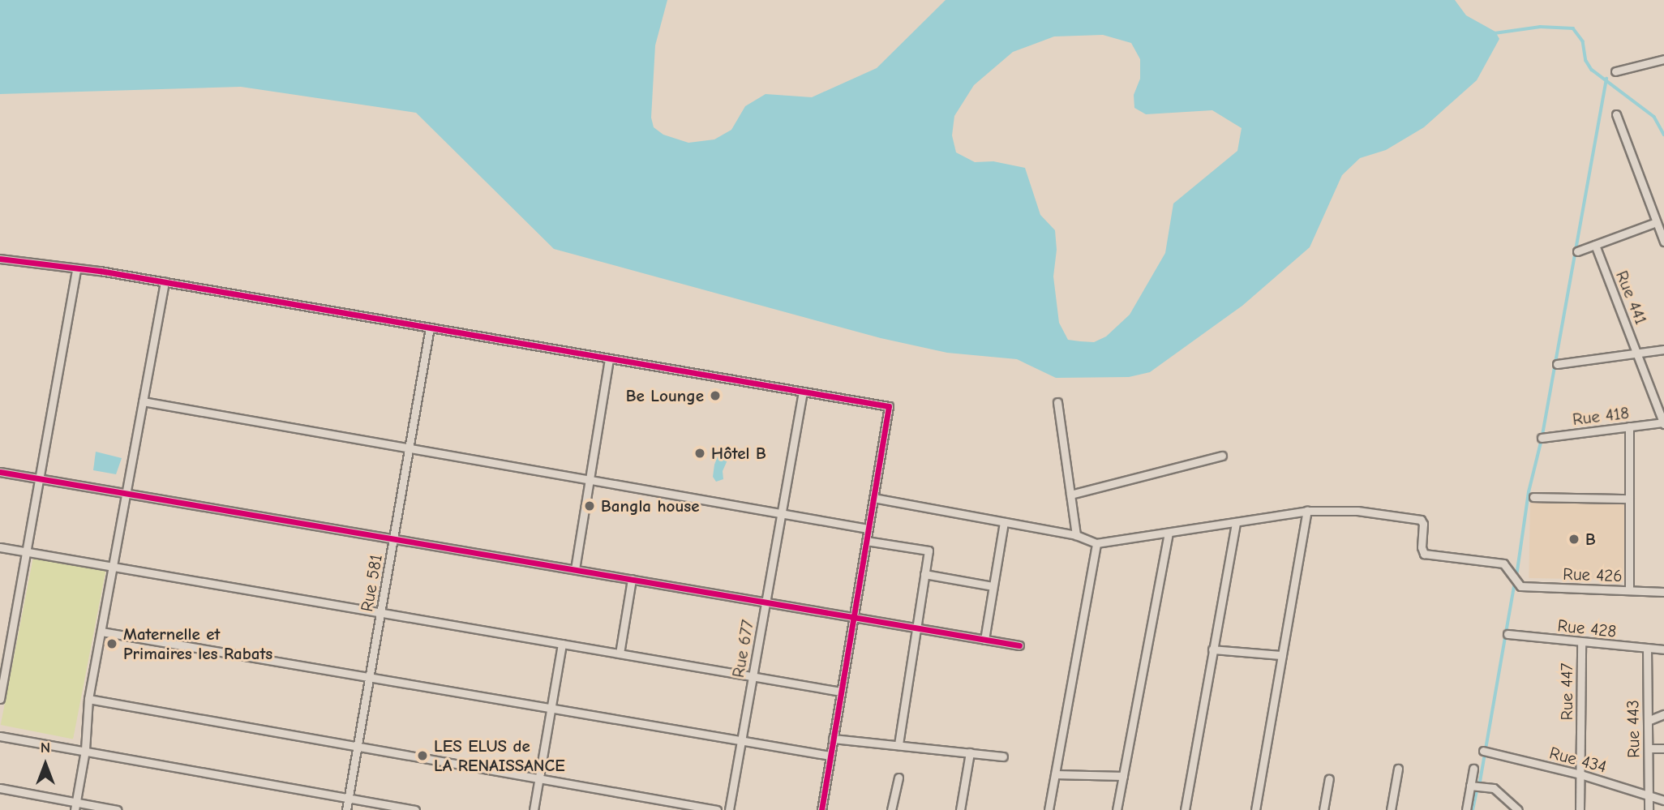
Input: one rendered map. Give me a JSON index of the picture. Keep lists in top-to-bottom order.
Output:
{
  "streets": {
    "street": [
      "Rue 441",
      "Rue 418",
      "Rue 426",
      "Rue 581",
      "Rue 428",
      "Rue 677",
      "Rue 447",
      "Rue 443",
      "Rue 434"
    ]
  },
  "crossings": [
    ["Rue 441", "Rue 418"],
    ["Rue 428", "Rue 447"],
    ["Rue 428", "Rue 443"],
    ["Rue 447", "Rue 434"],
    ["Rue 443", "Rue 434"]
  ],
  "places": [
    "Be Lounge",
    "Hôtel B",
    "Bangla house",
    "B",
    "Maternelle et Primaires les Rabats",
    "LES ELUS de LA RENAISSANCE"
  ],
  "north": "top"
}
